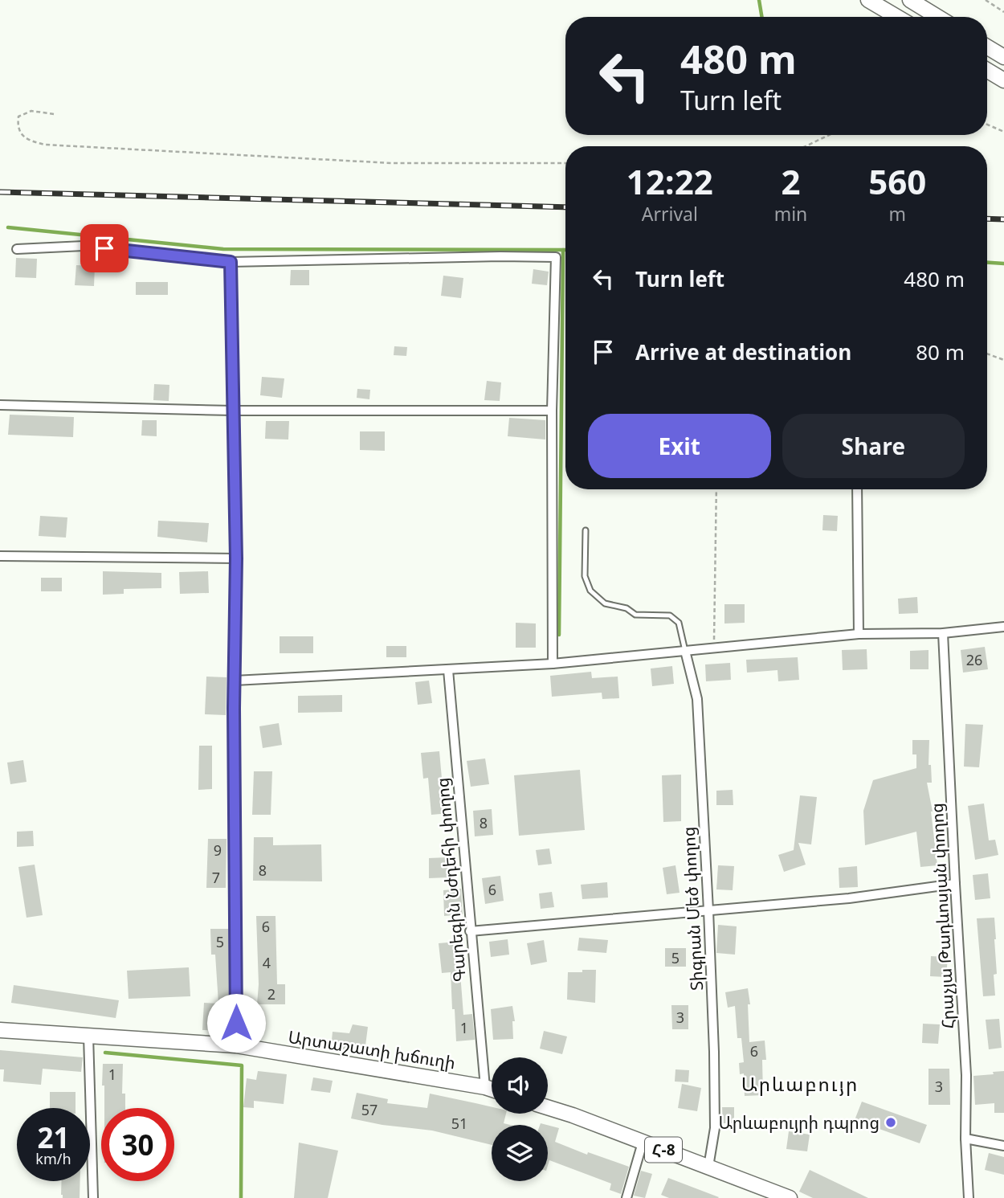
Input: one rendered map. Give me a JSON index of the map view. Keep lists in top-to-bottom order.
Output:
{
  "streets": {
    "main road": ["Արտաշատի խճուղի", "Հ-8"],
    "street": ["Գարեգին Նժդեհի փողոց", "Տիգրան Մեծ փողոց", "Հրաչյա Թադևոսյան փողոց"]
  },
  "crossings": [
    ["Գարեգին Նժդեհի փողոց", "Արտաշատի խճուղի"],
    ["Տիգրան Մեծ փողոց", "Հ-8"]
  ],
  "districts": ["Արևաբույր"],
  "places": ["Արևաբույրի դպրոց"],
  "house_numbers": [
    "26",
    "8",
    "9",
    "8",
    "7",
    "6",
    "6",
    "5",
    "5",
    "4",
    "2",
    "3",
    "1",
    "6",
    "1",
    "3",
    "57",
    "51"
  ],
  "page": {
    "turn": ["480 m", "Turn left"],
    "eta": [
      "12:22",
      "Arrival",
      "2",
      "min",
      "560",
      "m"
    ],
    "list": [
      {
        "name": "Turn left",
        "value": "480 m"
      },
      {
        "name": "Arrive at destination",
        "value": "80 m"
      }
    ],
    "buttons": ["Exit", "Share"],
    "speed": "21 km/h",
    "limit": "30"
  }
}
